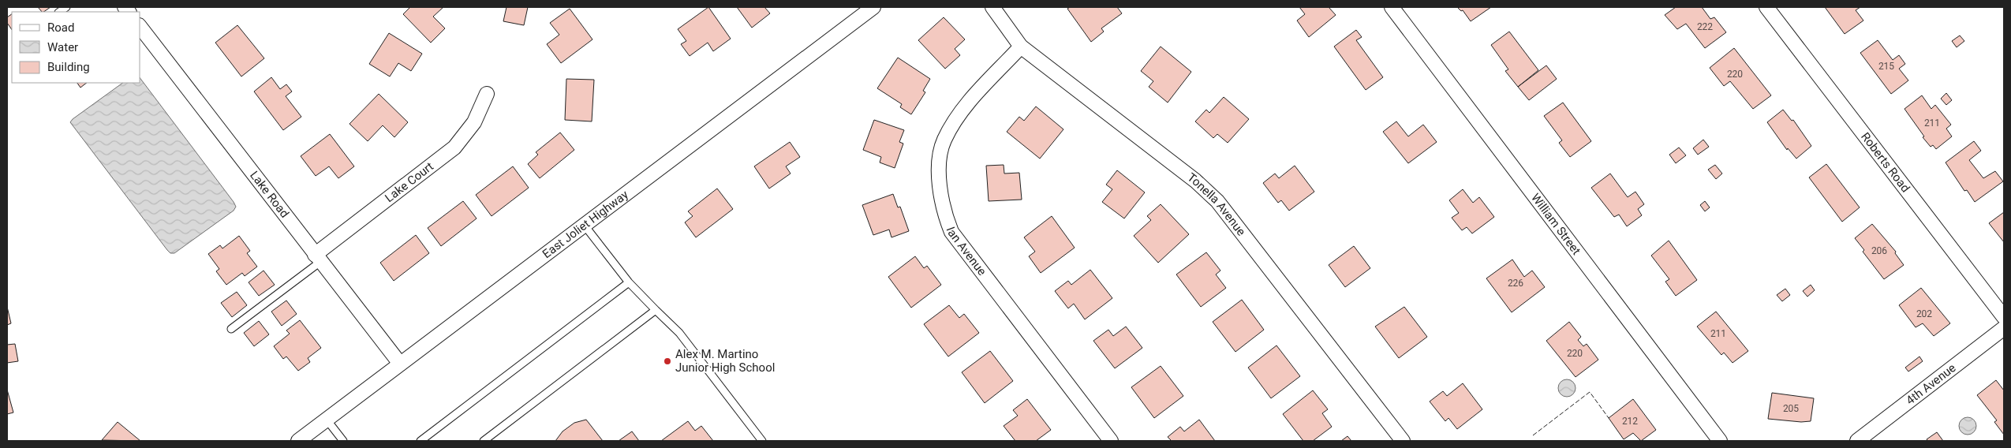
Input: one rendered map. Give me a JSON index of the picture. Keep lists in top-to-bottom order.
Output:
{
  "streets": {
    "street": [
      "Roberts Road",
      "Lake Court",
      "Lake Road",
      "Tonella Avenue",
      "William Street",
      "East Joliet Highway",
      "Ian Avenue",
      "4th Avenue"
    ]
  },
  "crossings": [
    ["Lake Court", "Lake Road"],
    ["Lake Road", "East Joliet Highway"],
    ["Tonella Avenue", "Ian Avenue"]
  ],
  "places": ["Alex M. Martino Junior High School"],
  "house_numbers": [
    "222",
    "215",
    "220",
    "211",
    "206",
    "226",
    "202",
    "211",
    "220",
    "205",
    "212"
  ],
  "legend": ["Road", "Water", "Building"]
}
